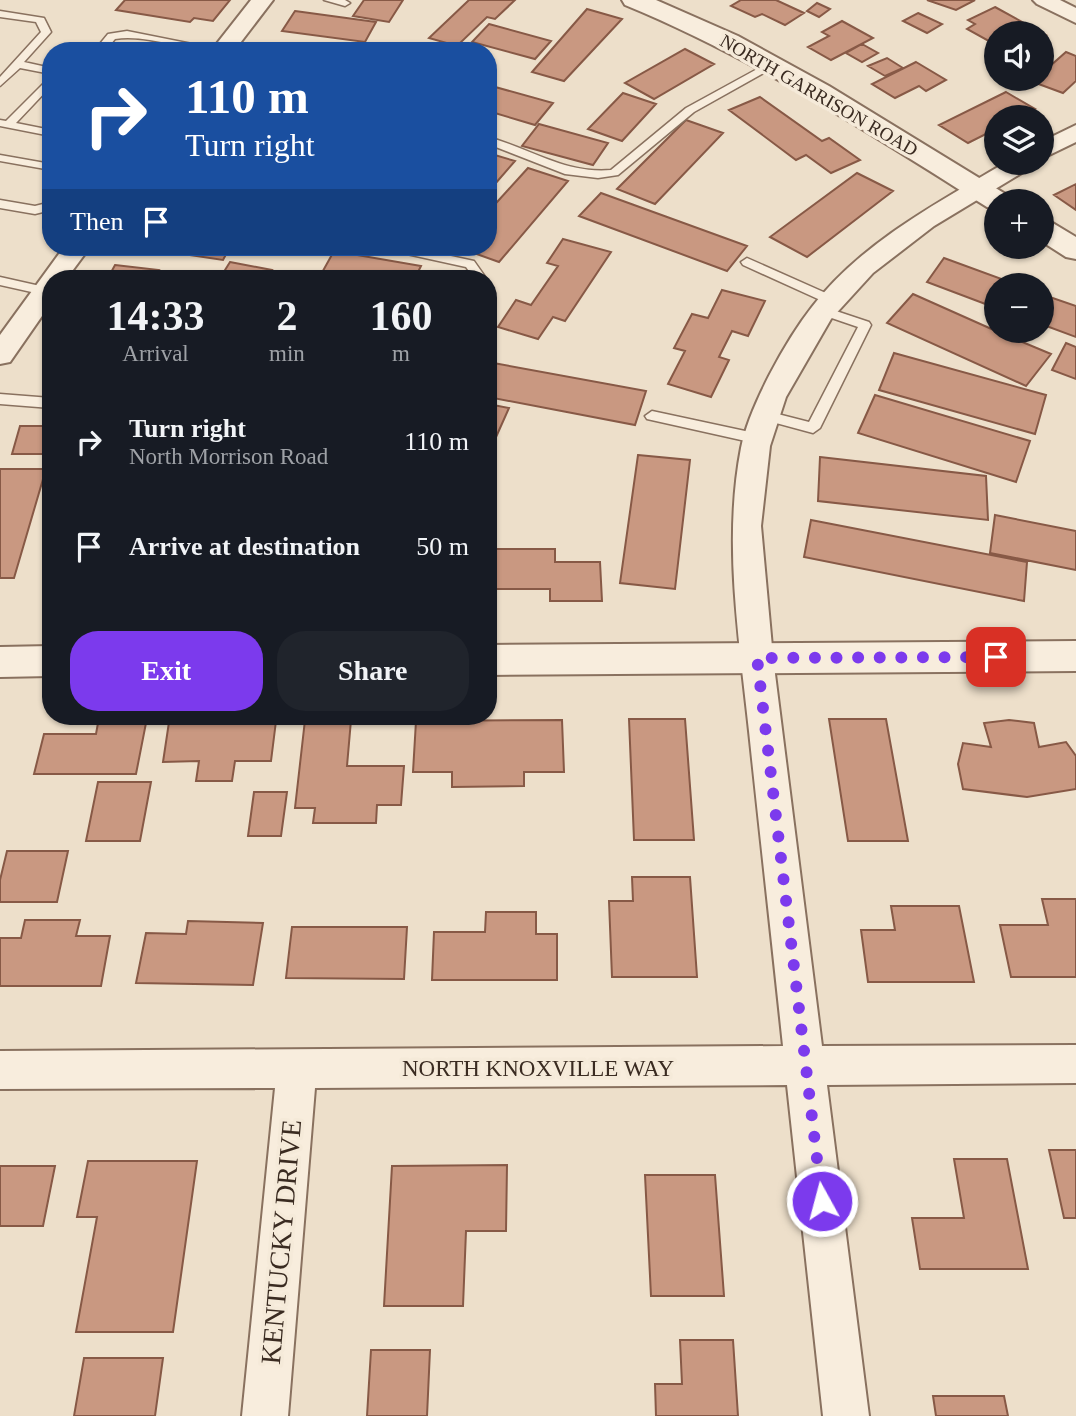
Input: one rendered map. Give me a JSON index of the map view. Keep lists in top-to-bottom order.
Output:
{
  "streets": {
    "street": ["NORTH GARRISON ROAD", "NORTH KNOXVILLE WAY", "KENTUCKY DRIVE"]
  },
  "crossings": [
    ["NORTH KNOXVILLE WAY", "KENTUCKY DRIVE"]
  ],
  "page": {
    "map_buttons": ["+", "−"],
    "turn": ["110 m", "Turn right"],
    "then": "Then",
    "eta": [
      "14:33",
      "Arrival",
      "2",
      "min",
      "160",
      "m"
    ],
    "list": [
      {
        "name": "Turn right",
        "note": "North Morrison Road",
        "value": "110 m"
      },
      {
        "name": "Arrive at destination",
        "value": "50 m"
      }
    ],
    "buttons": ["Exit", "Share"]
  }
}
